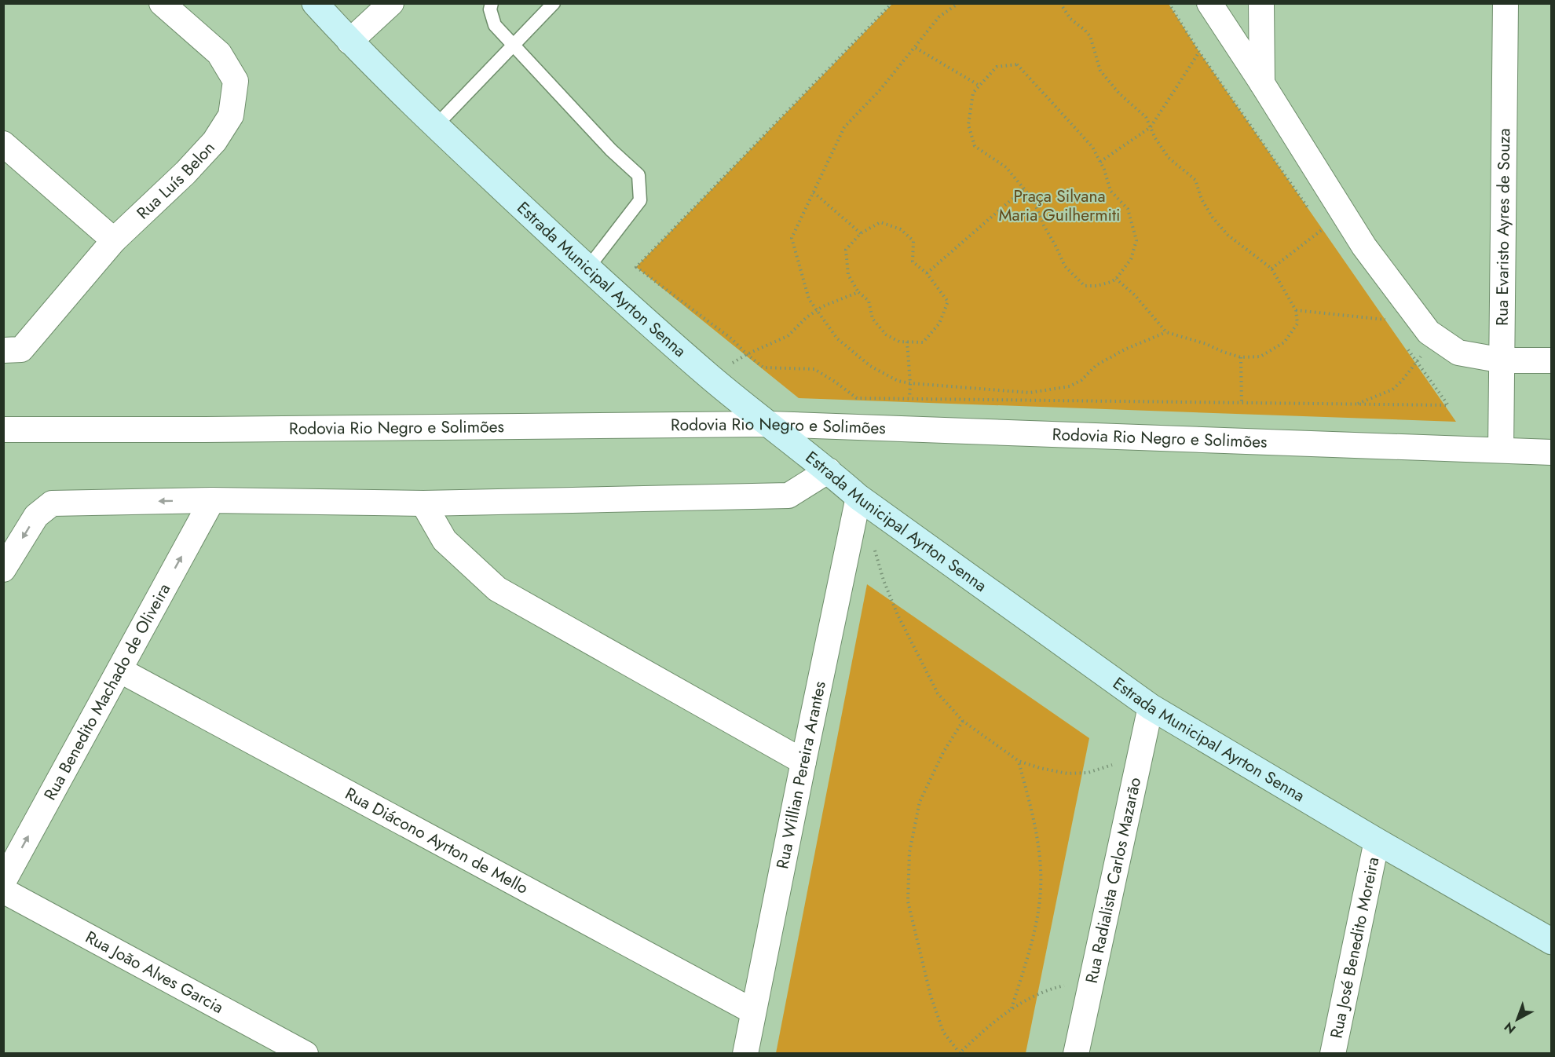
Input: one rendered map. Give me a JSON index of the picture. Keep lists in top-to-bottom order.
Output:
{
  "streets": {
    "main road": ["Estrada Municipal Ayrton Senna"],
    "street": [
      "Rua Luís Belon",
      "Rua Evaristo Ayres de Souza",
      "Rodovia Rio Negro e Solimões",
      "Rua Benedito Machado de Oliveira",
      "Rua Willian Pereira Arantes",
      "Rua Diácono Ayrton de Mello",
      "Rua Radialista Carlos Mazarão",
      "Rua José Benedito Moreira",
      "Rua João Alves Garcia"
    ]
  },
  "crossings": [
    ["Rua Evaristo Ayres de Souza", "Rodovia Rio Negro e Solimões"],
    ["Estrada Municipal Ayrton Senna", "Rodovia Rio Negro e Solimões"],
    ["Estrada Municipal Ayrton Senna", "Rua Willian Pereira Arantes"],
    ["Estrada Municipal Ayrton Senna", "Rua Radialista Carlos Mazarão"],
    ["Estrada Municipal Ayrton Senna", "Rua José Benedito Moreira"],
    ["Rua Benedito Machado de Oliveira", "Rua Diácono Ayrton de Mello"],
    ["Rua Willian Pereira Arantes", "Rua Diácono Ayrton de Mello"]
  ],
  "one_way": ["Rua Benedito Machado de Oliveira"],
  "parks": ["Praça Silvana Maria Guilhermiti"],
  "north": "bottom left"
}
